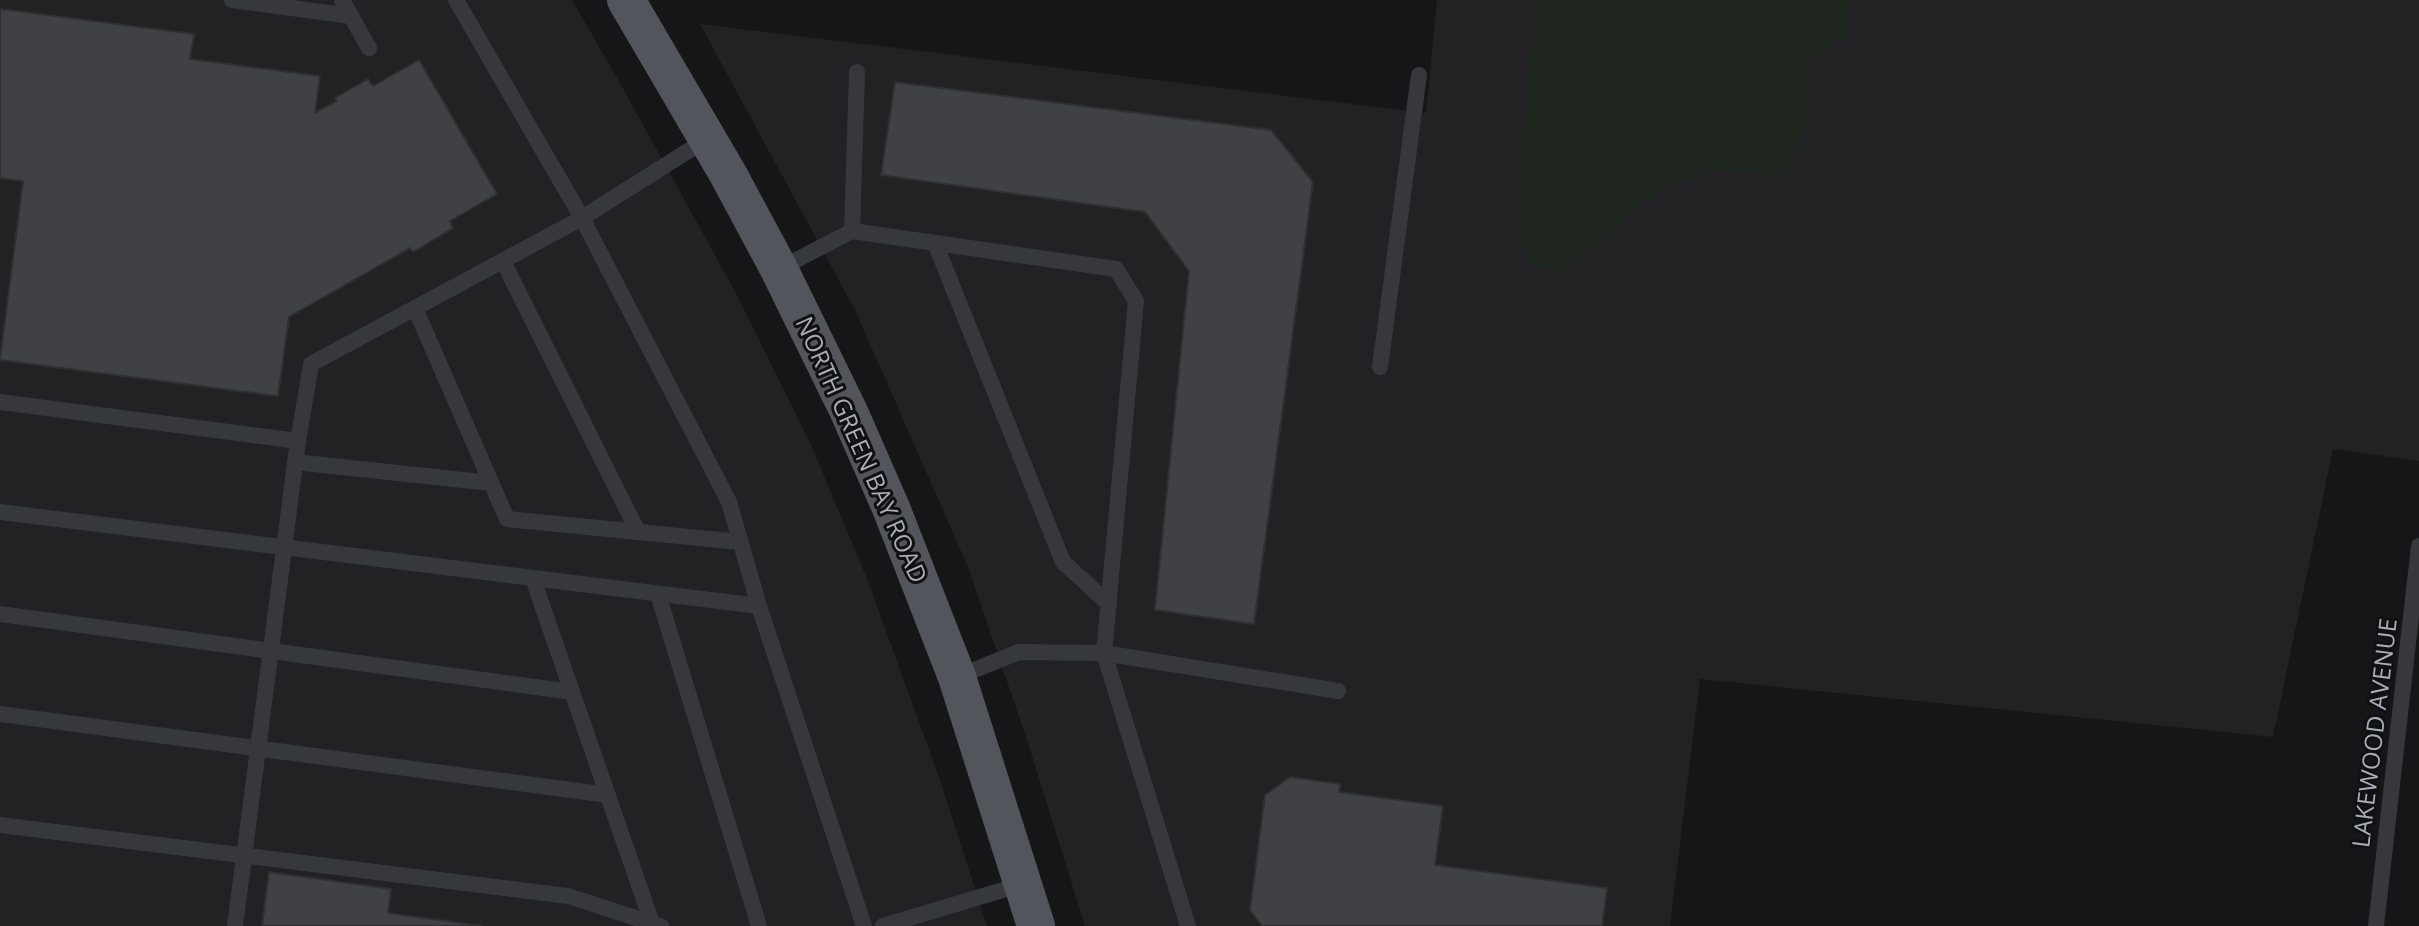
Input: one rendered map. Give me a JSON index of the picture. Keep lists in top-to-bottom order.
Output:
{
  "streets": {
    "main road": ["NORTH GREEN BAY ROAD"],
    "lane": ["LAKEWOOD AVENUE"]
  }
}
